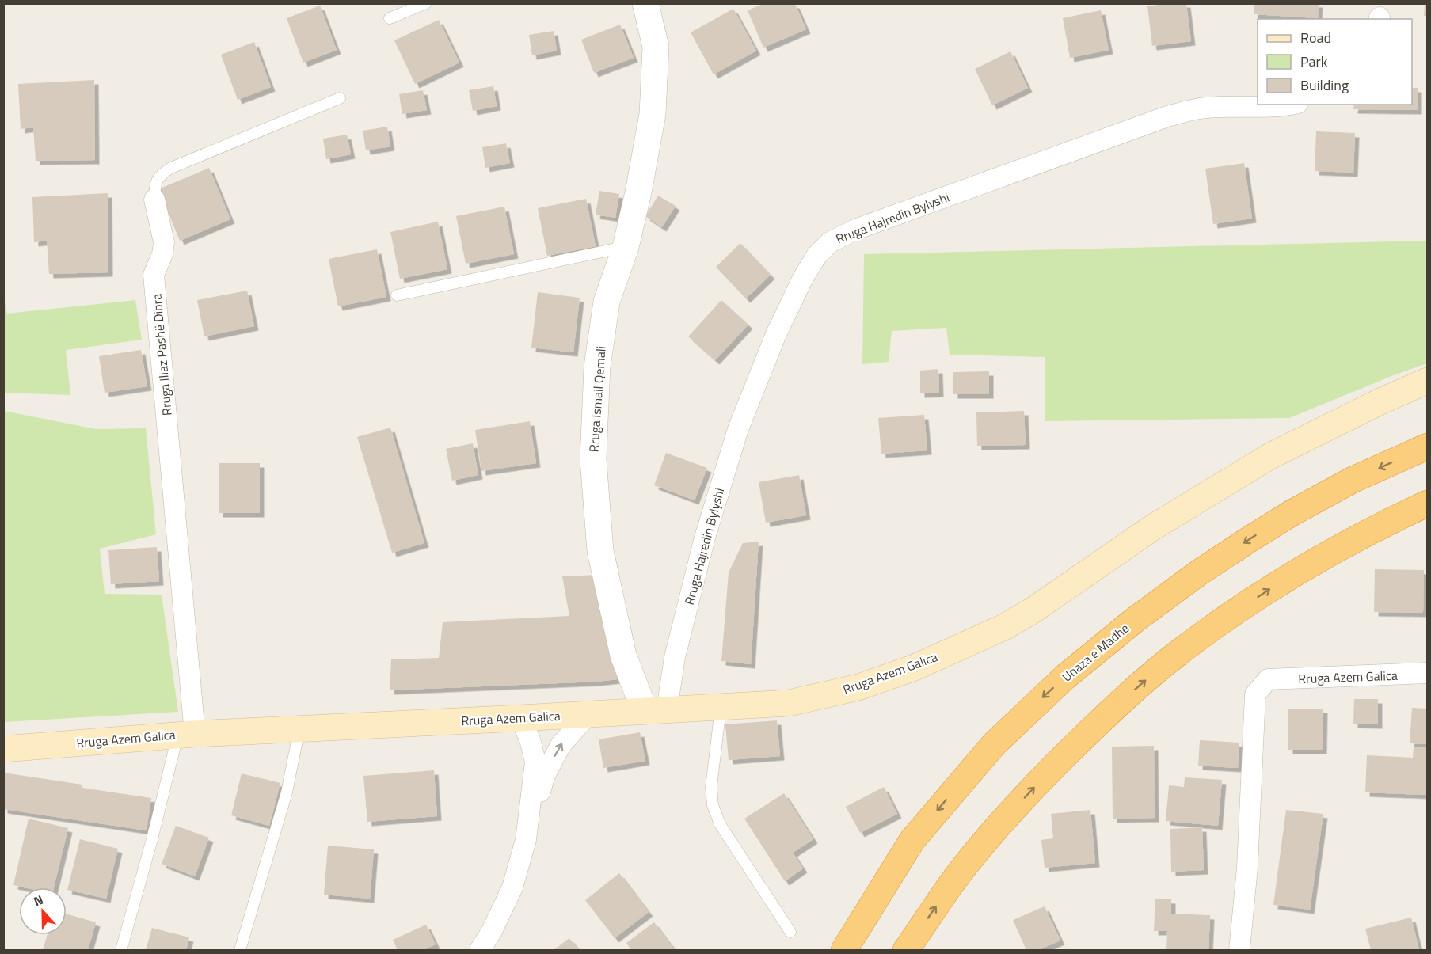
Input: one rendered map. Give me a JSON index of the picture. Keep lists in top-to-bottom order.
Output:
{
  "streets": {
    "highway": ["Unaza e Madhe"],
    "main road": ["Rruga Azem Galica"],
    "street": ["Rruga Hajredin Bylyshi", "Rruga Iliaz Pashë Dibra", "Rruga Ismail Qemali"]
  },
  "crossings": [
    ["Rruga Hajredin Bylyshi", "Rruga Ismail Qemali"],
    ["Rruga Hajredin Bylyshi", "Rruga Azem Galica"],
    ["Rruga Iliaz Pashë Dibra", "Rruga Azem Galica"],
    ["Rruga Ismail Qemali", "Rruga Azem Galica"]
  ],
  "legend": ["Road", "Park", "Building"],
  "north": "top"
}
